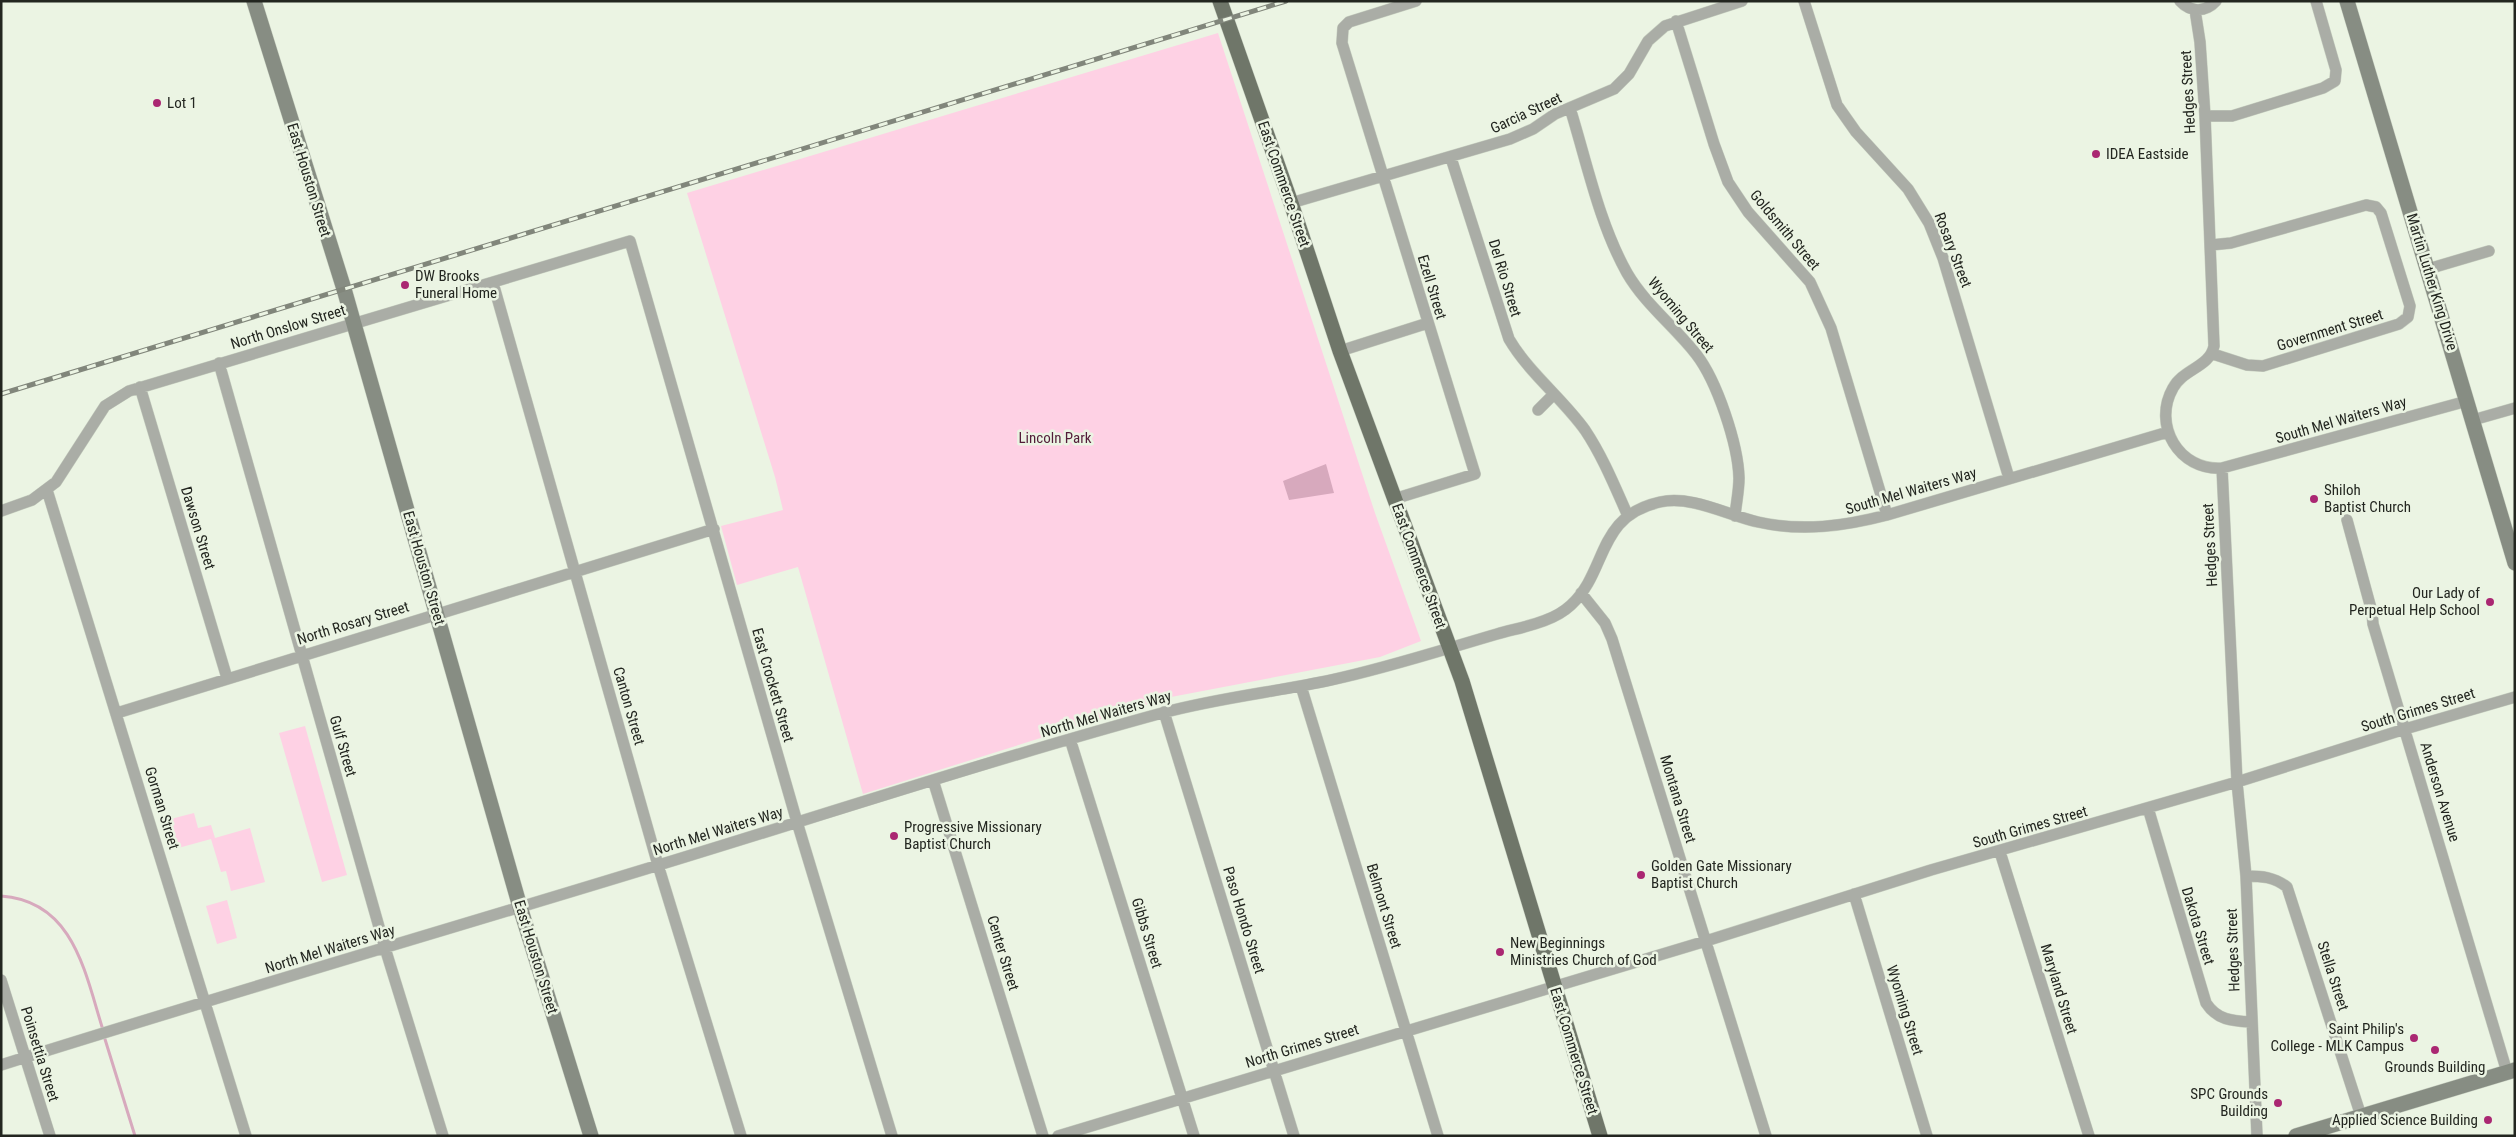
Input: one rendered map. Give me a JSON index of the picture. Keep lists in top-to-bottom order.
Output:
{
  "streets": {
    "main road": ["East Houston Street", "East Commerce Street", "Martin Luther King Drive"],
    "street": [
      "Hedges Street",
      "Garcia Street",
      "Goldsmith Street",
      "Rosary Street",
      "Del Rio Street",
      "Ezell Street",
      "Wyoming Street",
      "North Onslow Street",
      "Government Street",
      "South Mel Waiters Way",
      "Dawson Street",
      "North Rosary Street",
      "East Crockett Street",
      "Canton Street",
      "South Grimes Street",
      "North Mel Waiters Way",
      "Gulf Street",
      "Anderson Avenue",
      "Montana Street",
      "Gorman Street",
      "Belmont Street",
      "Paso Hondo Street",
      "Dakota Street",
      "Gibbs Street",
      "Center Street",
      "Stella Street",
      "Maryland Street",
      "North Grimes Street",
      "Poinsettia Street"
    ]
  },
  "crossings": [
    ["Hedges Street", "Government Street"],
    ["Hedges Street", "South Mel Waiters Way"],
    ["Hedges Street", "South Grimes Street"],
    ["Hedges Street", "Dakota Street"],
    ["Hedges Street", "Stella Street"],
    ["Garcia Street", "East Commerce Street"],
    ["Garcia Street", "Goldsmith Street"],
    ["Garcia Street", "Del Rio Street"],
    ["Garcia Street", "Ezell Street"],
    ["Garcia Street", "Wyoming Street"],
    ["East Houston Street", "North Onslow Street"],
    ["East Houston Street", "North Rosary Street"],
    ["East Houston Street", "North Mel Waiters Way"],
    ["East Commerce Street", "Ezell Street"],
    ["East Commerce Street", "South Mel Waiters Way"],
    ["East Commerce Street", "South Grimes Street"],
    ["East Commerce Street", "North Mel Waiters Way"],
    ["East Commerce Street", "North Grimes Street"],
    ["Goldsmith Street", "South Mel Waiters Way"],
    ["Rosary Street", "South Mel Waiters Way"],
    ["Del Rio Street", "South Mel Waiters Way"],
    ["Martin Luther King Drive", "South Mel Waiters Way"],
    ["Wyoming Street", "South Mel Waiters Way"],
    ["Wyoming Street", "South Grimes Street"],
    ["North Onslow Street", "Dawson Street"],
    ["North Onslow Street", "East Crockett Street"],
    ["North Onslow Street", "Canton Street"],
    ["North Onslow Street", "Gulf Street"],
    ["North Onslow Street", "Gorman Street"],
    ["South Mel Waiters Way", "North Mel Waiters Way"],
    ["South Mel Waiters Way", "Montana Street"],
    ["Dawson Street", "North Rosary Street"],
    ["North Rosary Street", "East Crockett Street"],
    ["North Rosary Street", "Canton Street"],
    ["North Rosary Street", "Gulf Street"],
    ["North Rosary Street", "Gorman Street"],
    ["East Crockett Street", "North Mel Waiters Way"],
    ["Canton Street", "North Mel Waiters Way"],
    ["South Grimes Street", "Anderson Avenue"],
    ["South Grimes Street", "Montana Street"],
    ["South Grimes Street", "Dakota Street"],
    ["South Grimes Street", "Maryland Street"],
    ["South Grimes Street", "North Grimes Street"],
    ["North Mel Waiters Way", "Gulf Street"],
    ["North Mel Waiters Way", "Gorman Street"],
    ["North Mel Waiters Way", "Belmont Street"],
    ["North Mel Waiters Way", "Paso Hondo Street"],
    ["North Mel Waiters Way", "Gibbs Street"],
    ["North Mel Waiters Way", "Center Street"],
    ["North Mel Waiters Way", "Poinsettia Street"],
    ["Belmont Street", "North Grimes Street"],
    ["Paso Hondo Street", "North Grimes Street"],
    ["Gibbs Street", "North Grimes Street"]
  ],
  "parks": ["Lincoln Park"],
  "places": [
    "Lot 1",
    "IDEA Eastside",
    "DW Brooks Funeral Home",
    "Shiloh Baptist Church",
    "Our Lady of Perpetual Help School",
    "Progressive Missionary Baptist Church",
    "Golden Gate Missionary Baptist Church",
    "New Beginnings Ministries Church of God",
    "Saint Philip's College - MLK Campus",
    "Grounds Building",
    "SPC Grounds Building",
    "Applied Science Building"
  ]
}
